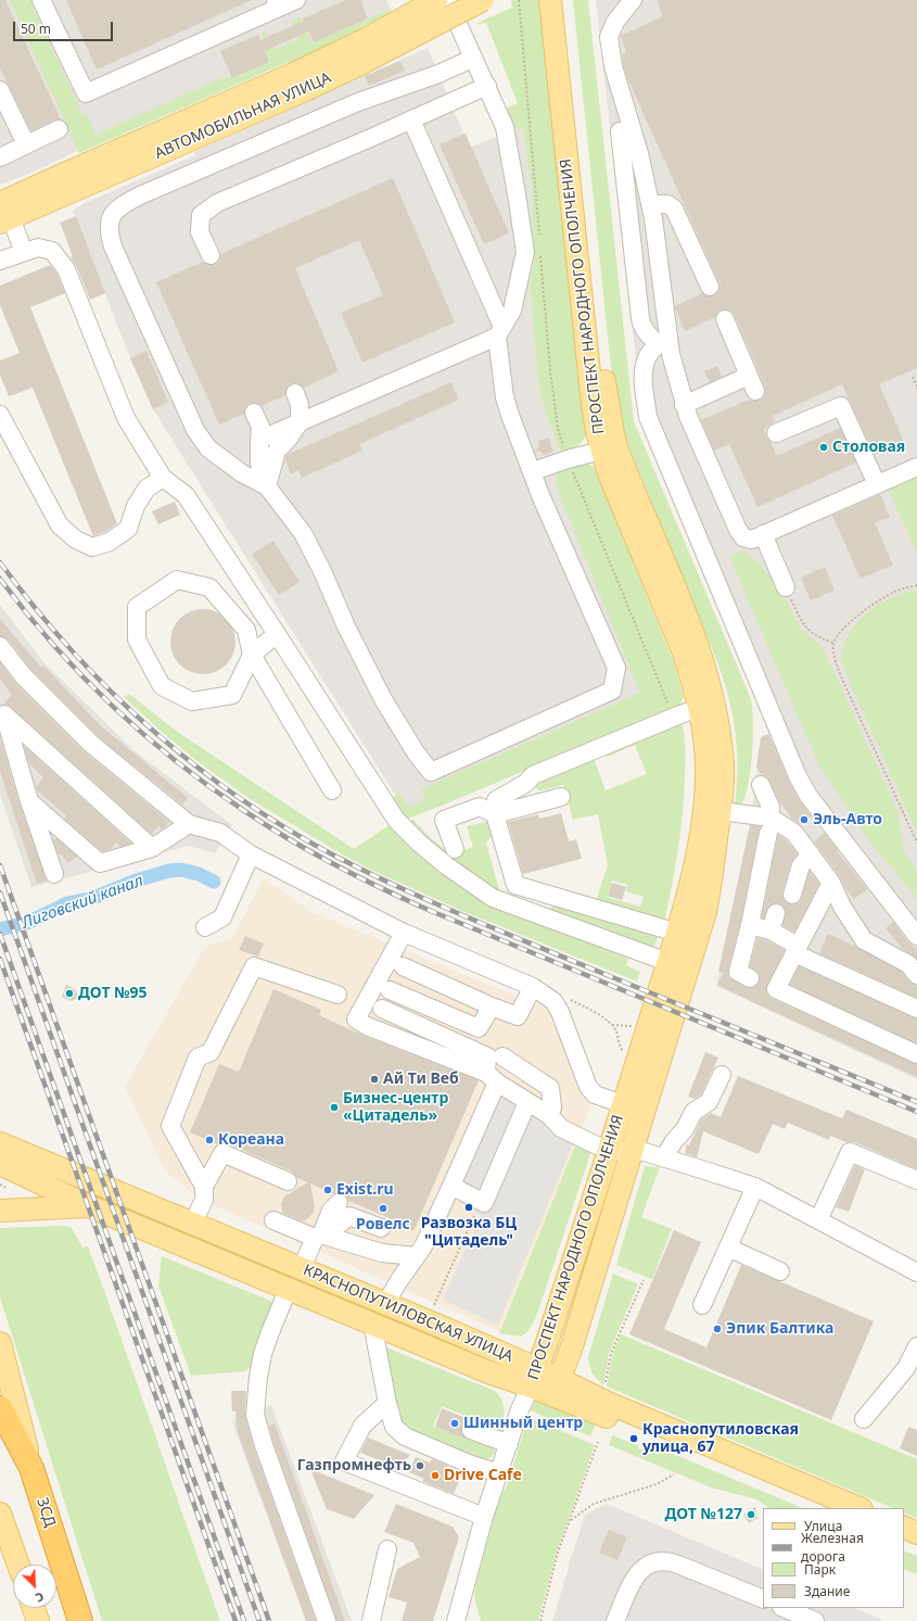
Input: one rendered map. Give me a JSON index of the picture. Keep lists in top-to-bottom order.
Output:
{
  "streets": {
    "highway": ["ЗСД"],
    "main road": ["АВТОМОБИЛЬНАЯ УЛИЦА", "ПРОСПЕКТ НАРОДНОГО ОПОЛЧЕНИЯ", "КРАСНОПУТИЛОВСКАЯ УЛИЦА"]
  },
  "crossings": [
    ["ПРОСПЕКТ НАРОДНОГО ОПОЛЧЕНИЯ", "КРАСНОПУТИЛОВСКАЯ УЛИЦА"]
  ],
  "water": ["Лиговский канал"],
  "places": [
    "Столовая",
    "Эль-Авто",
    "ДОТ №95",
    "Ай Ти Веб",
    "Бизнес-центр «Цитадель»",
    "Кореана",
    "Exist.ru",
    "Развозка БЦ \"Цитадель\"",
    "Ровелс",
    "Эпик Балтика",
    "Шинный центр",
    "Краснопутиловская улица, 67",
    "Газпромнефть",
    "Drive Cafe",
    "ДОТ №127"
  ],
  "legend": [
    "Улица",
    "Железная дорога",
    "Парк",
    "Здание"
  ],
  "scale_bar": "50 m",
  "north": "bottom right"
}
